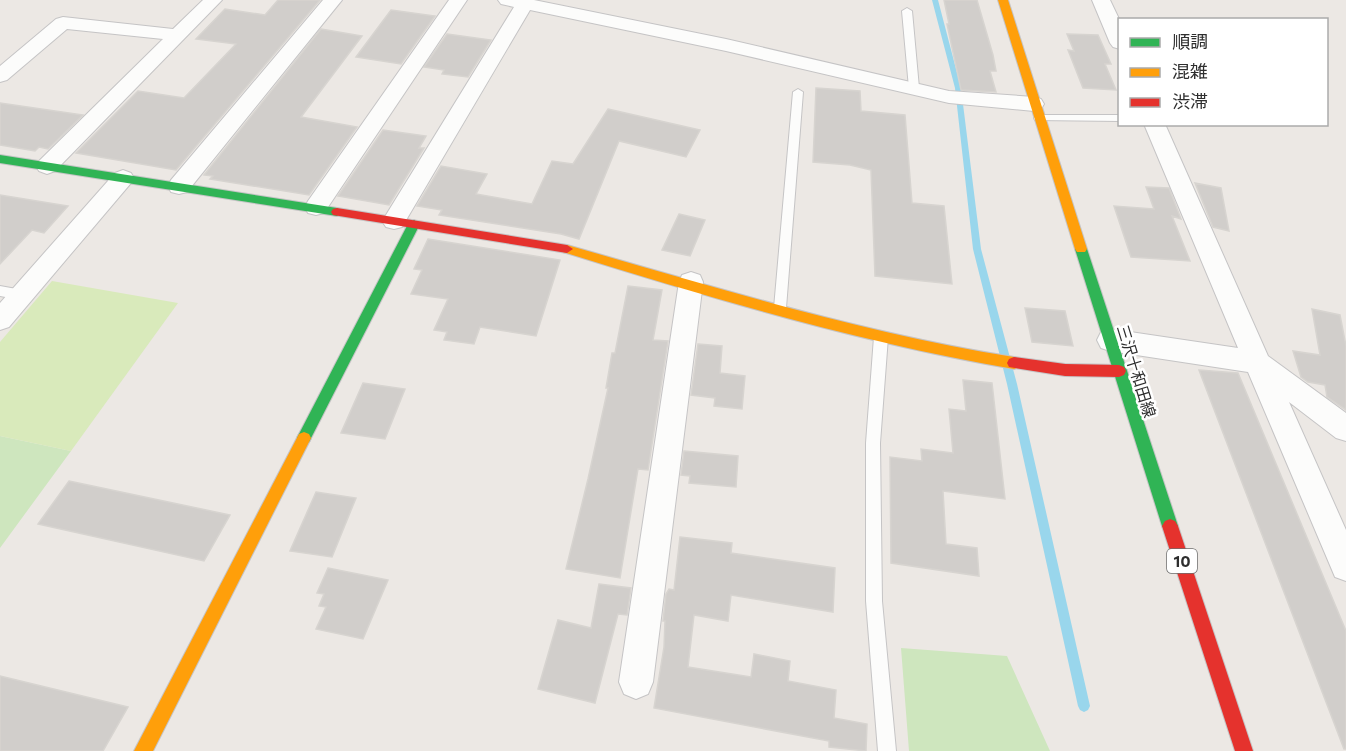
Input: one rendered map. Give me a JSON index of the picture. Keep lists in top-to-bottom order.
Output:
{
  "streets": {
    "street": ["三沢十和田線", "10"]
  },
  "legend": ["順調", "混雑", "渋滞"]
}
